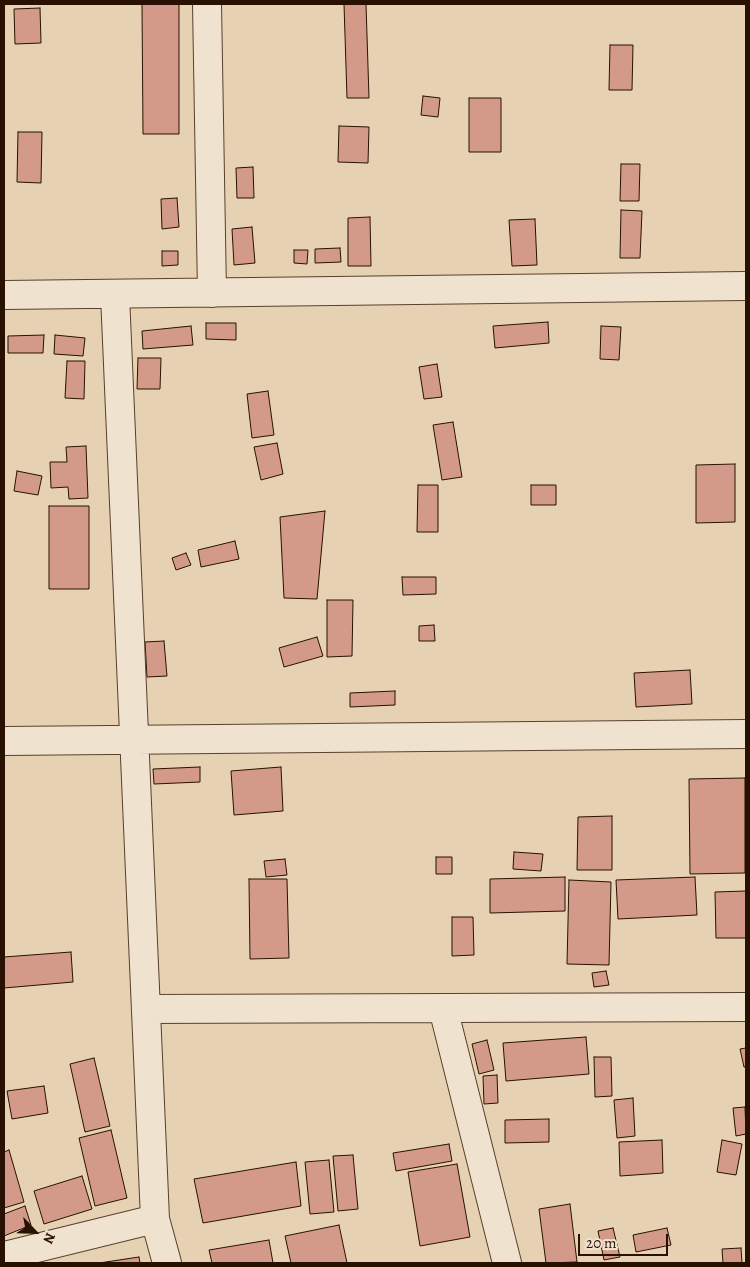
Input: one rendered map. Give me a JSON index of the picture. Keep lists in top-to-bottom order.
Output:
{
  "scale_bar": "20 m",
  "north": "bottom right"
}
